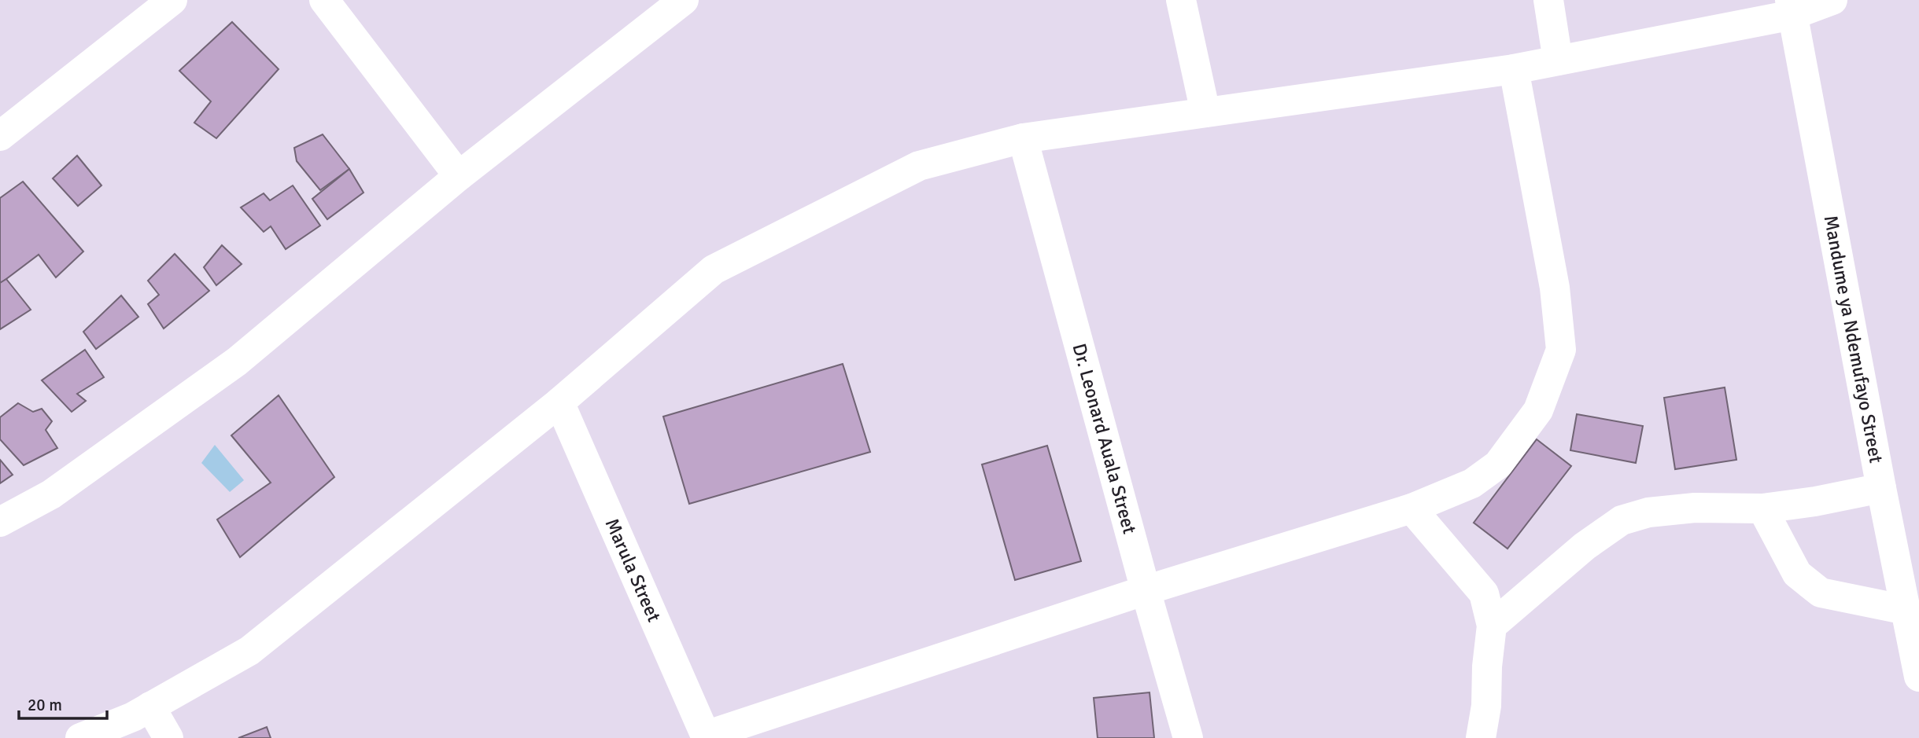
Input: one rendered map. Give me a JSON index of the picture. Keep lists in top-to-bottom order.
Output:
{
  "streets": {
    "street": ["Mandume ya Ndemufayo Street", "Dr. Leonard Auala Street", "Marula Street"]
  },
  "scale_bar": "20 m"
}
